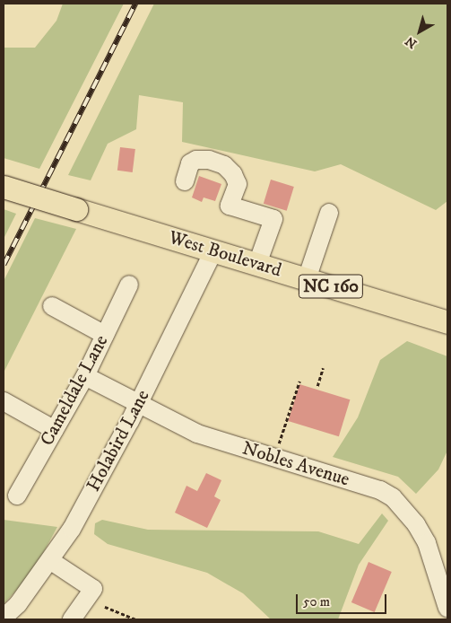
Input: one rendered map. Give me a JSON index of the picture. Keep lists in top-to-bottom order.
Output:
{
  "streets": {
    "main road": ["West Boulevard", "NC 160"],
    "street": ["Cameldale Lane", "Holabird Lane", "Nobles Avenue"]
  },
  "crossings": [
    ["West Boulevard", "Holabird Lane"],
    ["Cameldale Lane", "Nobles Avenue"],
    ["Holabird Lane", "Nobles Avenue"]
  ],
  "scale_bar": "50 m",
  "north": "bottom left"
}
